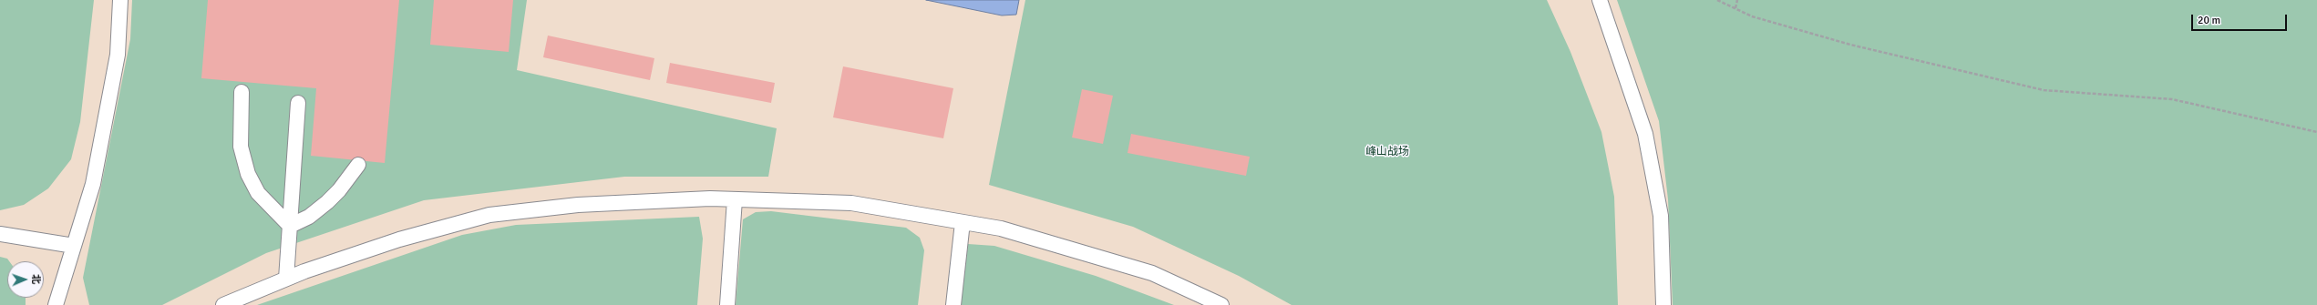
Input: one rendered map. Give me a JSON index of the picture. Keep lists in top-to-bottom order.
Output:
{
  "parks": ["峰山战场"],
  "scale_bar": "20 m",
  "north": "right"
}
